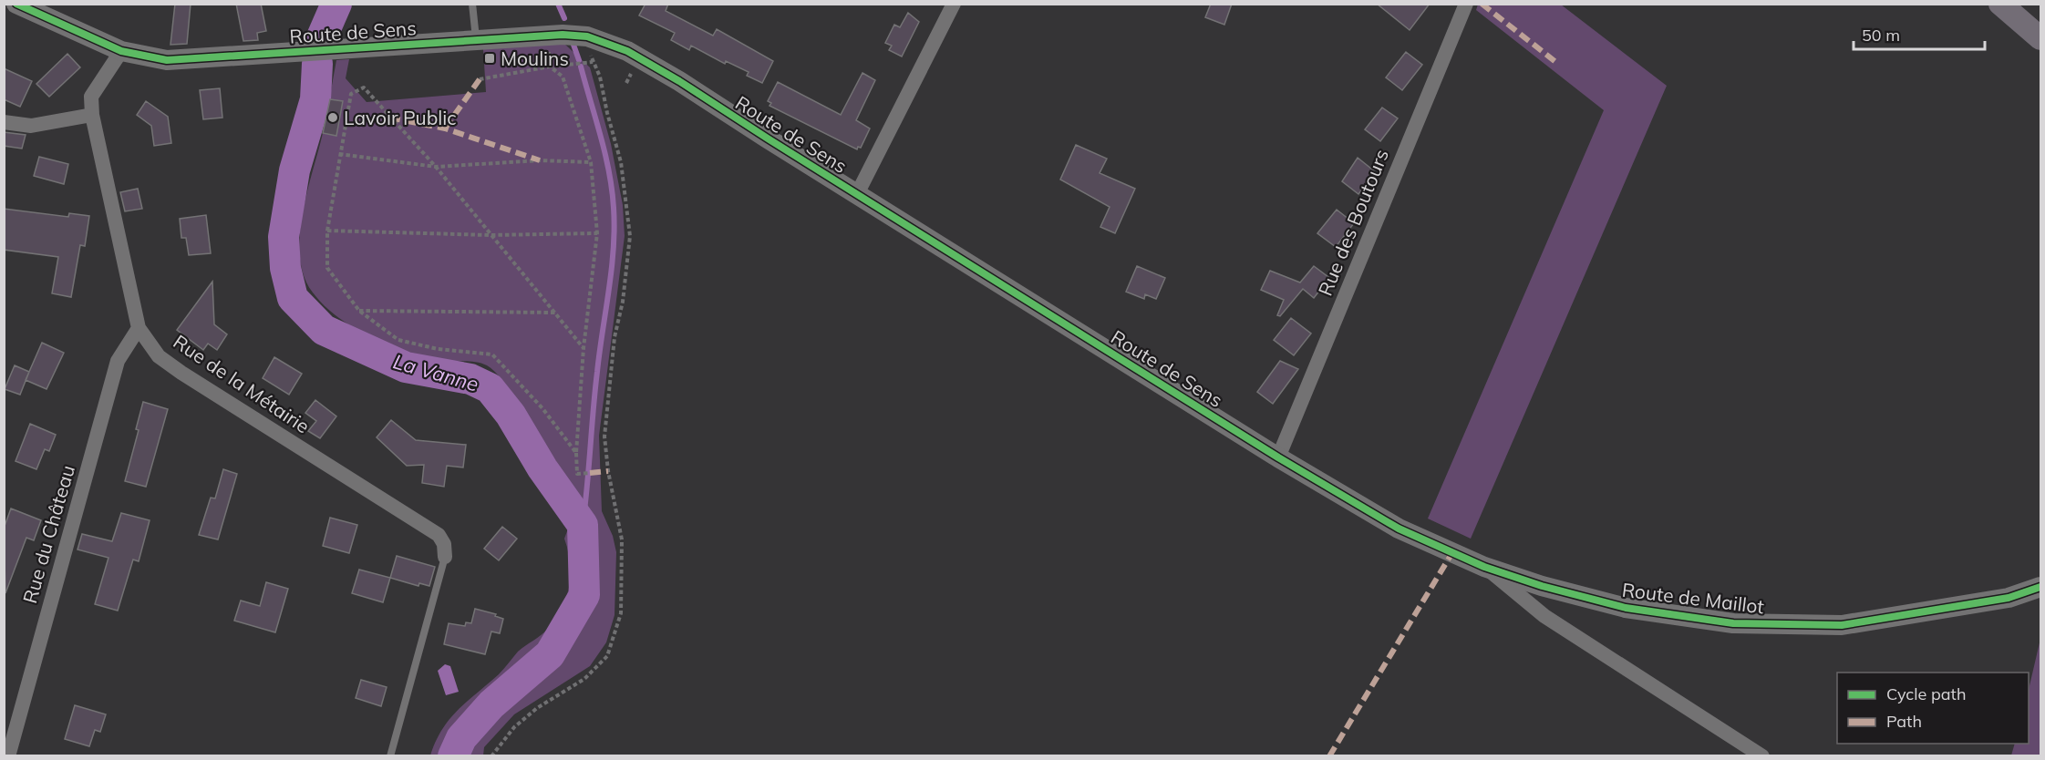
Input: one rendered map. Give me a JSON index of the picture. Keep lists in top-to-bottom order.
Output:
{
  "streets": {
    "street": [
      "Route de Sens",
      "Rue des Boutours",
      "Rue de la Métairie",
      "Rue du Château",
      "Route de Maillot"
    ]
  },
  "crossings": [
    ["Route de Sens", "Rue des Boutours"],
    ["Route de Sens", "Route de Maillot"],
    ["Rue de la Métairie", "Rue du Château"]
  ],
  "water": ["La Vanne"],
  "places": {
    "transit": ["Moulins"],
    "other": ["Lavoir Public"]
  },
  "legend": ["Cycle path", "Path"],
  "scale_bar": "50 m"
}
